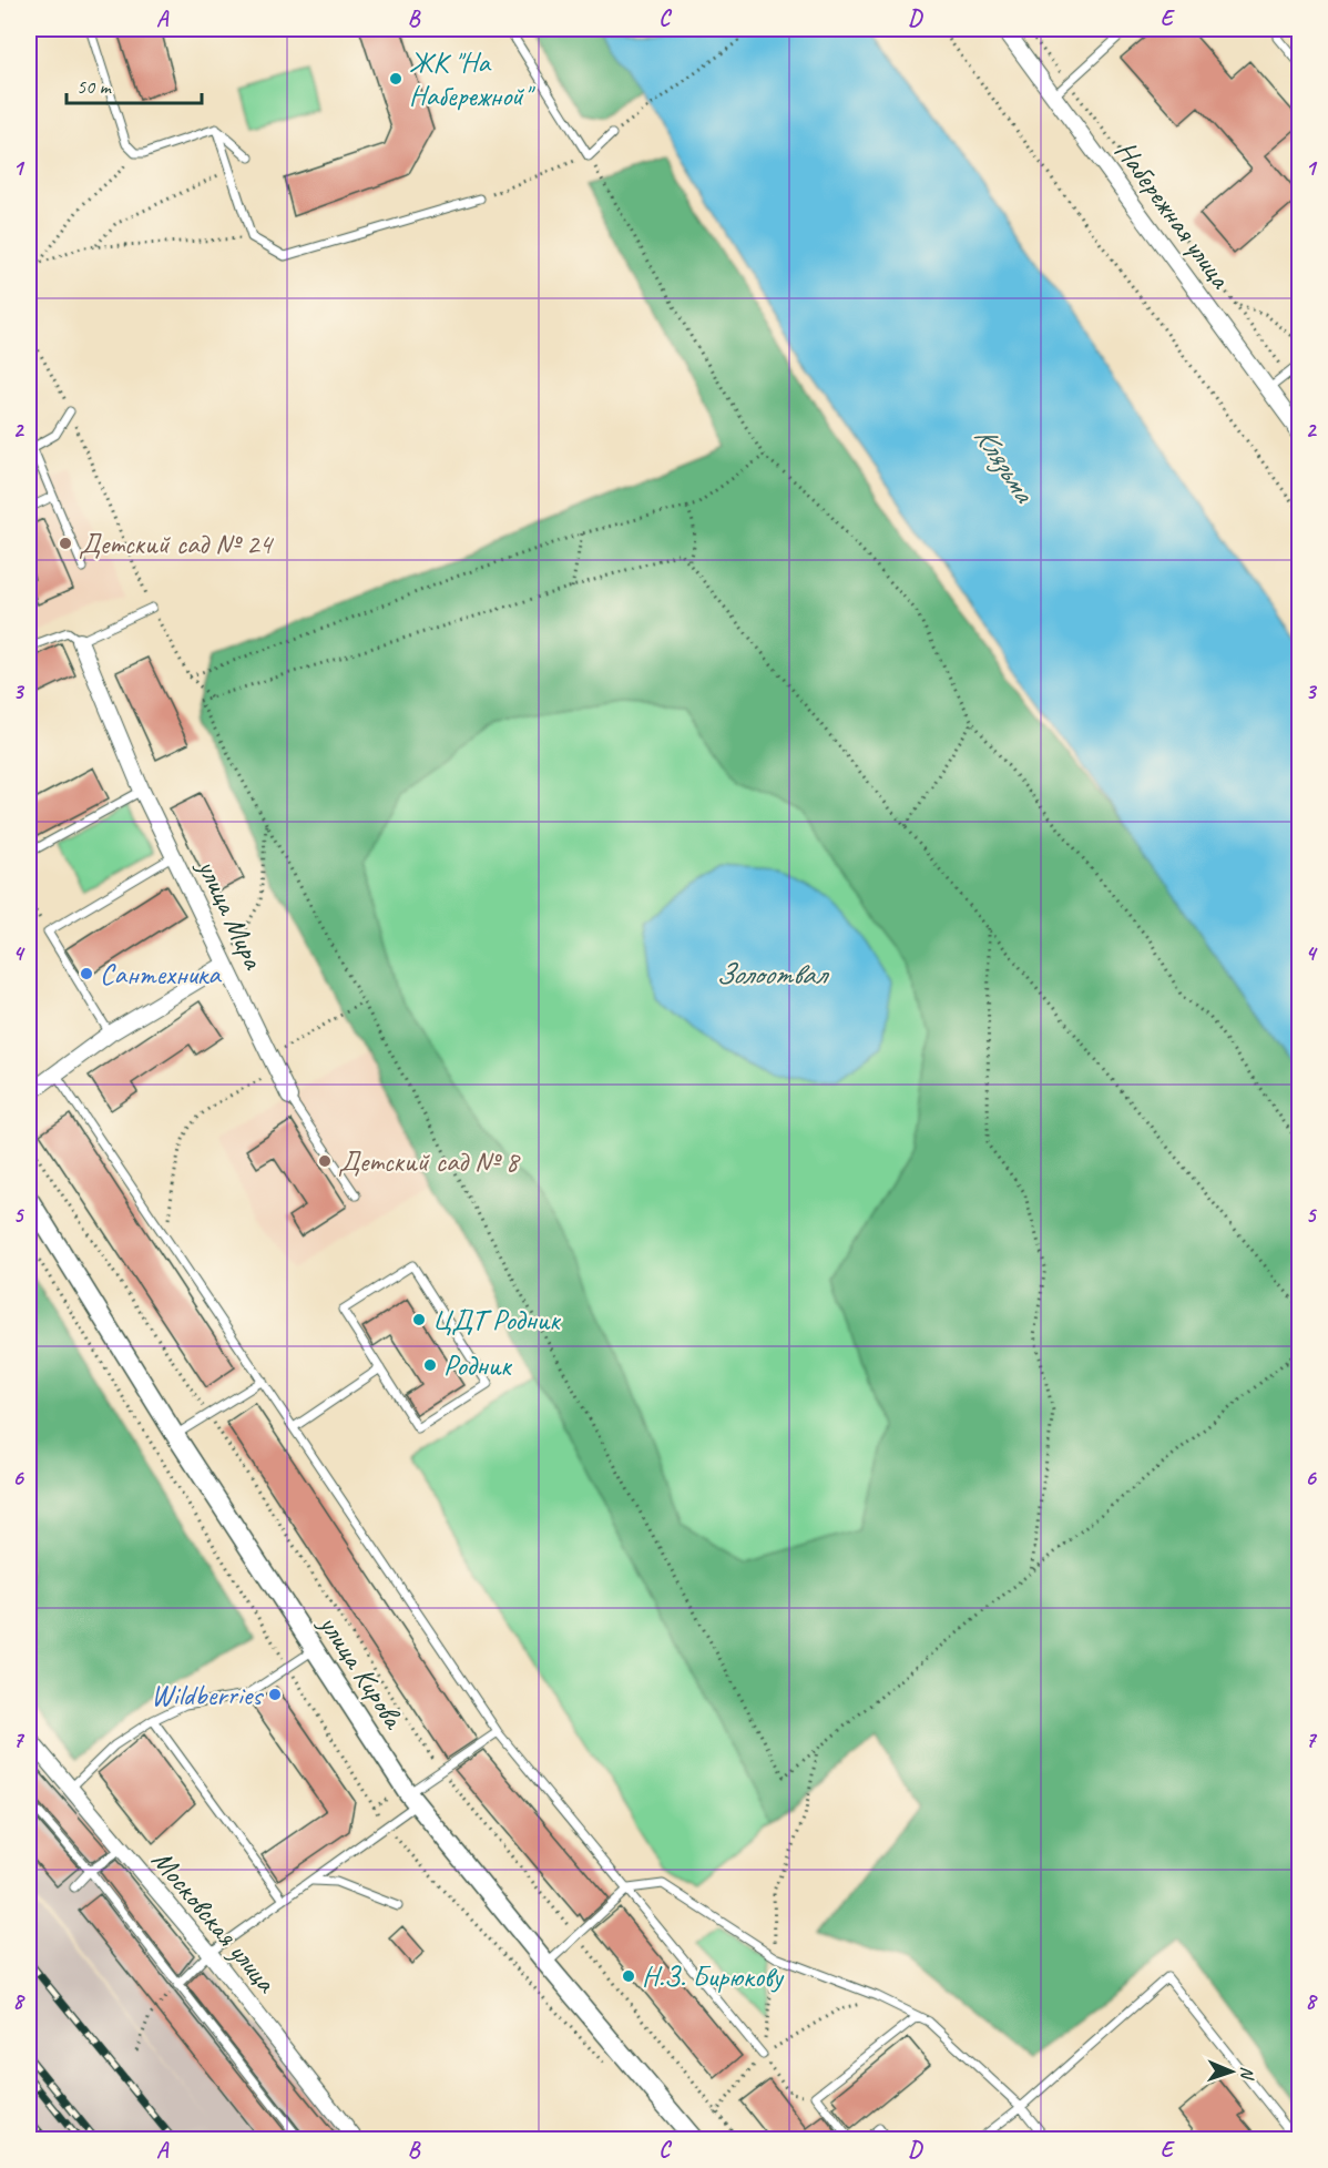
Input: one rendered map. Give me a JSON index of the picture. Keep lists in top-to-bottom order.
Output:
{
  "streets": {
    "street": [
      "Набережная улица",
      "улица Мира",
      "улица Кирова",
      "Московская улица"
    ]
  },
  "water": ["Клязьма", "Золоотвал"],
  "places": [
    "ЖК \"На Набережной\"",
    "Детский сад № 24",
    "Сантехника",
    "Детский сад № 8",
    "ЦДТ Родник",
    "Родник",
    "Wildberries",
    "Н.З. Бирюкову"
  ],
  "scale_bar": "50 m",
  "north": "right",
  "grid": {
    "columns": [
      "A",
      "B",
      "C",
      "D",
      "E"
    ],
    "rows": [
      "1",
      "2",
      "3",
      "4",
      "5",
      "6",
      "7",
      "8"
    ]
  }
}
